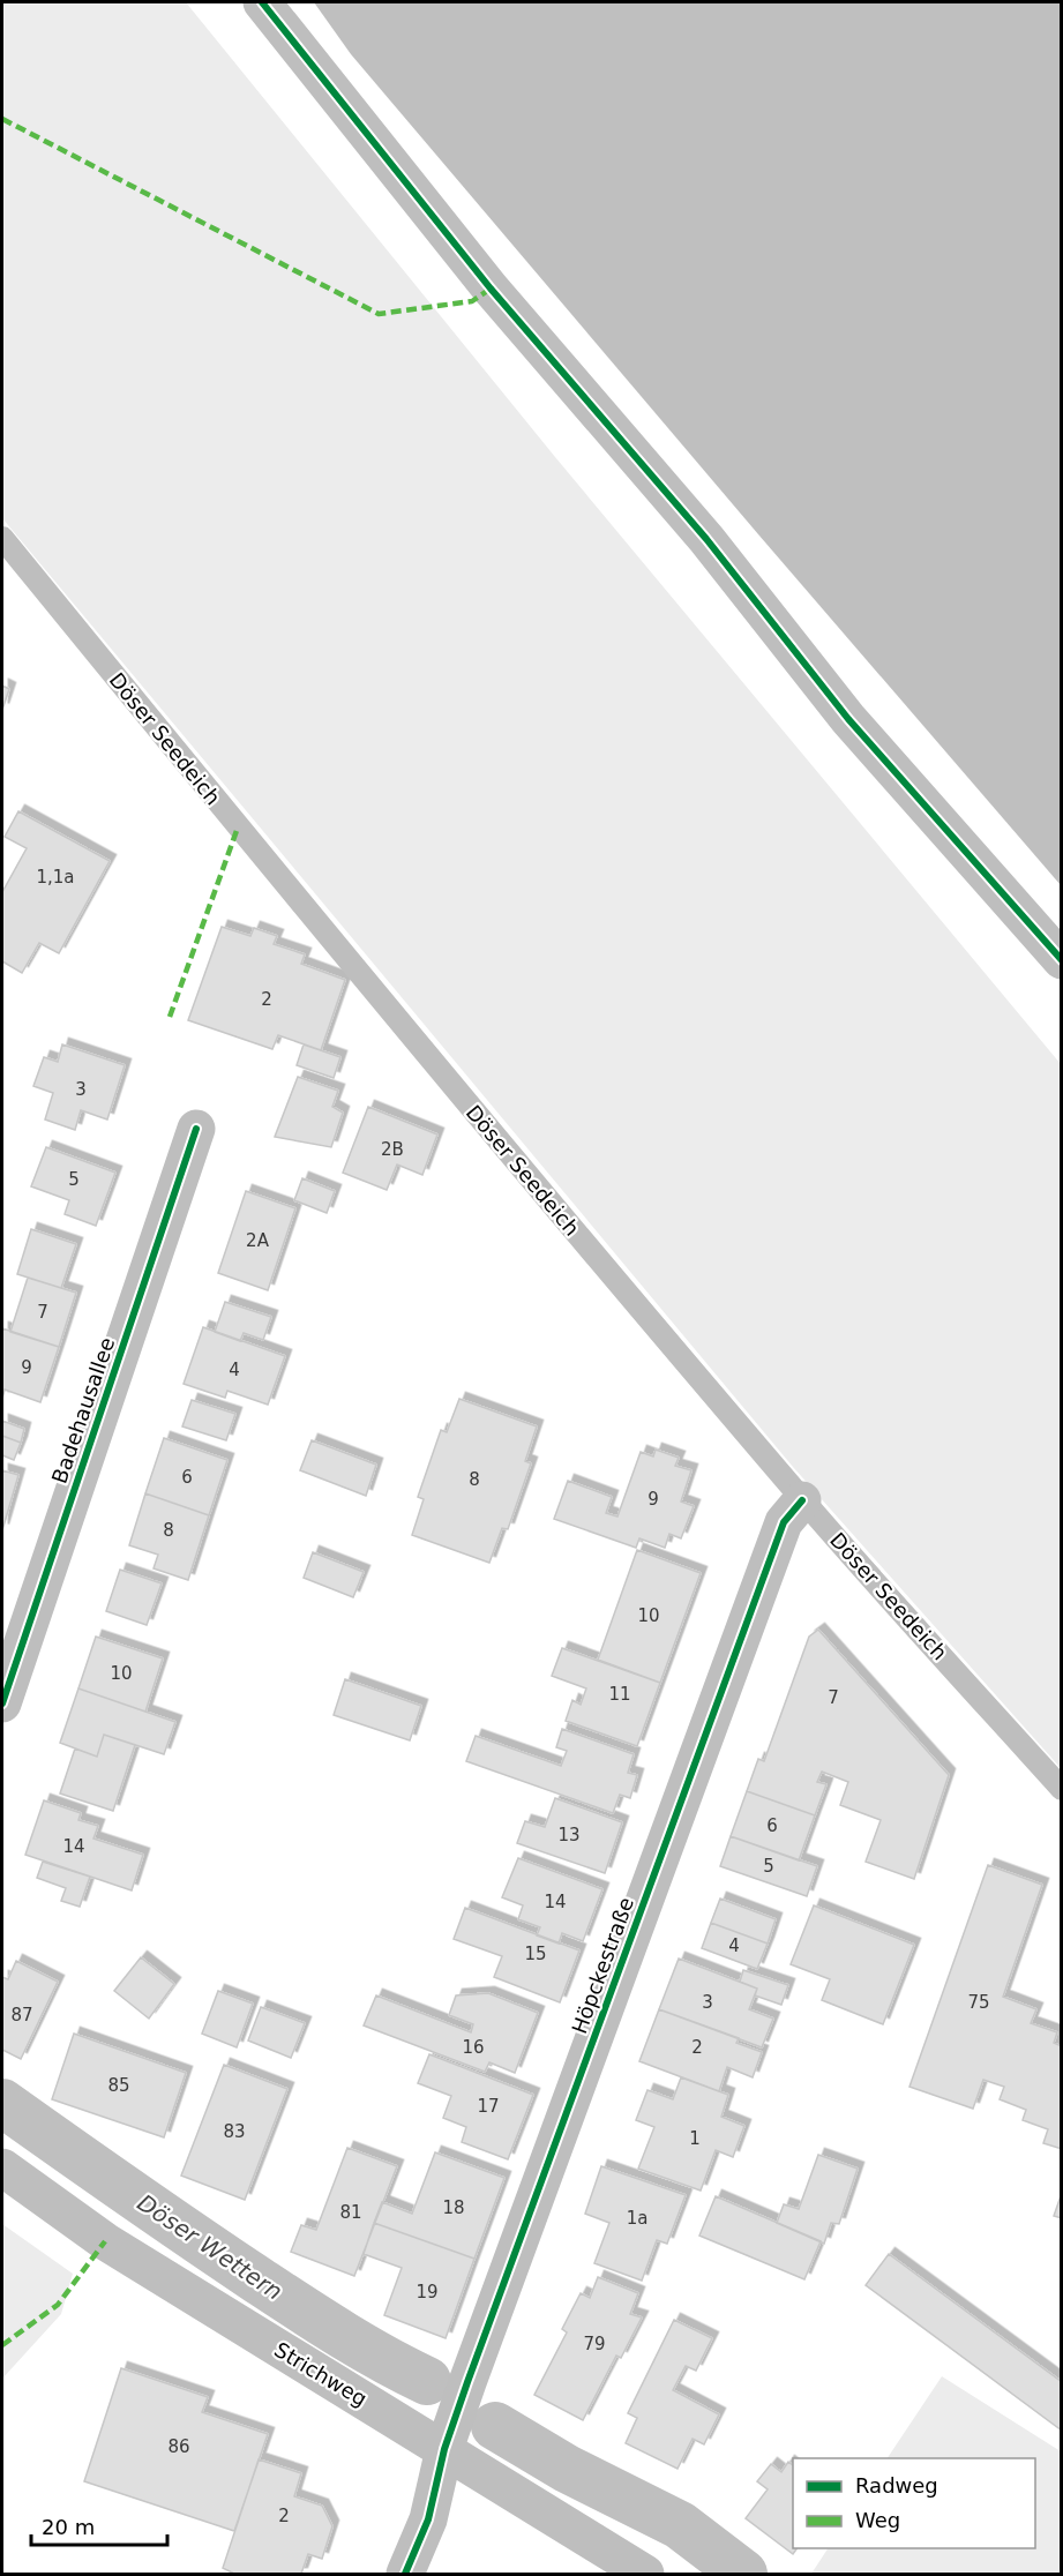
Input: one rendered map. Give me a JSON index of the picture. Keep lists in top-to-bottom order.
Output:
{
  "streets": {
    "street": ["Badehausallee", "Höpckestraße", "Strichweg"],
    "lane": ["Döser Seedeich"]
  },
  "crossings": [
    ["Döser Seedeich", "Höpckestraße"],
    ["Höpckestraße", "Strichweg"]
  ],
  "water": ["Döser Wettern"],
  "house_numbers": [
    "1,1a",
    "2",
    "3",
    "2B",
    "5",
    "2A",
    "7",
    "9",
    "4",
    "6",
    "8",
    "9",
    "8",
    "10",
    "10",
    "11",
    "7",
    "6",
    "13",
    "14",
    "5",
    "14",
    "4",
    "15",
    "3",
    "75",
    "87",
    "16",
    "2",
    "85",
    "17",
    "83",
    "1",
    "18",
    "81",
    "1a",
    "19",
    "79",
    "86",
    "2"
  ],
  "legend": ["Radweg", "Weg"],
  "scale_bar": "20 m"
}
